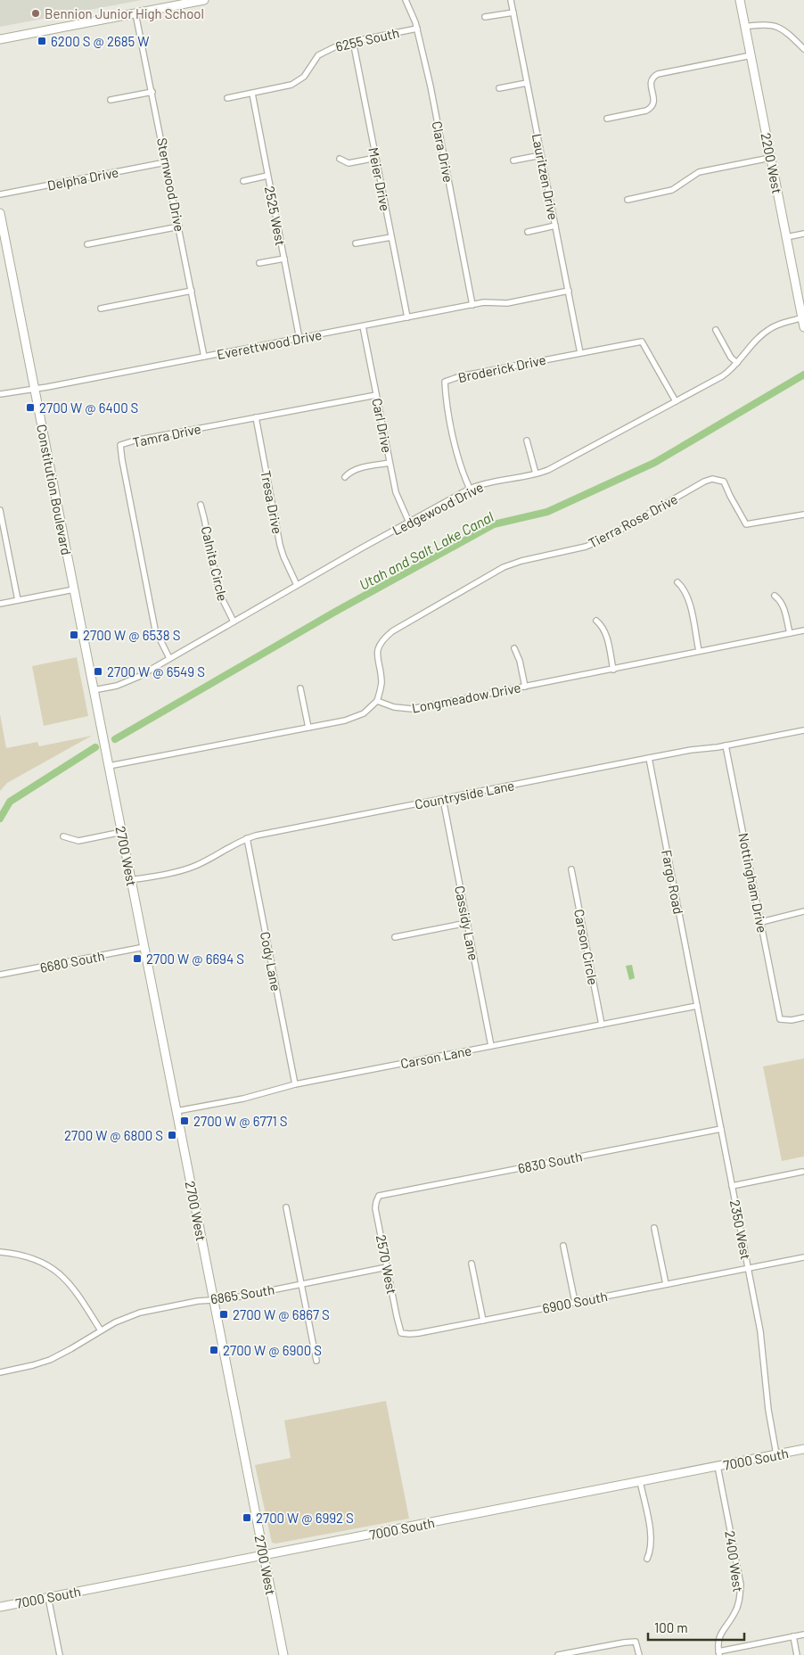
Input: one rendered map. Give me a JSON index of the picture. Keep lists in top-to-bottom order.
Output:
{
  "streets": {
    "main road": [
      "2200 West",
      "Constitution Boulevard",
      "2700 West",
      "7000 South"
    ],
    "street": [
      "6255 South",
      "Clara Drive",
      "Lauritzen Drive",
      "Delpha Drive",
      "Meier Drive",
      "Sternwood Drive",
      "2525 West",
      "Everettwood Drive",
      "Broderick Drive",
      "Carl Drive",
      "Tamra Drive",
      "Tresa Drive",
      "Ledgewood Drive",
      "Tierra Rose Drive",
      "Calnita Circle",
      "Longmeadow Drive",
      "Countryside Lane",
      "Fargo Road",
      "Nottingham Drive",
      "Cassidy Lane",
      "Carson Circle",
      "6680 South",
      "Cody Lane",
      "Carson Lane",
      "6830 South",
      "2350 West",
      "2570 West",
      "6865 South",
      "6900 South",
      "2400 West"
    ]
  },
  "crossings": [
    ["6255 South", "Clara Drive"],
    ["6255 South", "Meier Drive"],
    ["6255 South", "2525 West"],
    ["Clara Drive", "Everettwood Drive"],
    ["2200 West", "Ledgewood Drive"],
    ["Lauritzen Drive", "Everettwood Drive"],
    ["Lauritzen Drive", "Broderick Drive"],
    ["Delpha Drive", "Sternwood Drive"],
    ["Meier Drive", "Everettwood Drive"],
    ["Sternwood Drive", "Everettwood Drive"],
    ["2525 West", "Everettwood Drive"],
    ["Everettwood Drive", "Carl Drive"],
    ["Everettwood Drive", "Constitution Boulevard"],
    ["Broderick Drive", "Ledgewood Drive"],
    ["Carl Drive", "Tamra Drive"],
    ["Carl Drive", "Ledgewood Drive"],
    ["Tamra Drive", "Tresa Drive"],
    ["Tamra Drive", "Ledgewood Drive"],
    ["Constitution Boulevard", "Ledgewood Drive"],
    ["Constitution Boulevard", "2700 West"],
    ["Tresa Drive", "Ledgewood Drive"],
    ["Ledgewood Drive", "Calnita Circle"],
    ["Tierra Rose Drive", "Longmeadow Drive"],
    ["Countryside Lane", "2700 West"],
    ["Countryside Lane", "Fargo Road"],
    ["Countryside Lane", "Nottingham Drive"],
    ["Countryside Lane", "Cassidy Lane"],
    ["Countryside Lane", "Cody Lane"],
    ["2700 West", "6680 South"],
    ["2700 West", "Carson Lane"],
    ["2700 West", "6865 South"],
    ["2700 West", "7000 South"],
    ["Fargo Road", "Carson Lane"],
    ["Fargo Road", "2350 West"],
    ["Cassidy Lane", "Carson Lane"],
    ["Carson Circle", "Carson Lane"],
    ["Cody Lane", "Carson Lane"],
    ["Carson Lane", "2350 West"],
    ["6830 South", "2350 West"],
    ["6830 South", "2570 West"],
    ["2350 West", "6900 South"],
    ["2350 West", "7000 South"],
    ["2570 West", "6865 South"],
    ["2570 West", "6900 South"],
    ["7000 South", "2400 West"]
  ],
  "water": ["Utah and Salt Lake Canal"],
  "places": {
    "other": ["Bennion Junior High School"],
    "transit": [
      "6200 S @ 2685 W",
      "2700 W @ 6400 S",
      "2700 W @ 6538 S",
      "2700 W @ 6549 S",
      "2700 W @ 6694 S",
      "2700 W @ 6771 S",
      "2700 W @ 6800 S",
      "2700 W @ 6867 S",
      "2700 W @ 6900 S",
      "2700 W @ 6992 S"
    ]
  },
  "scale_bar": "100 m"
}
